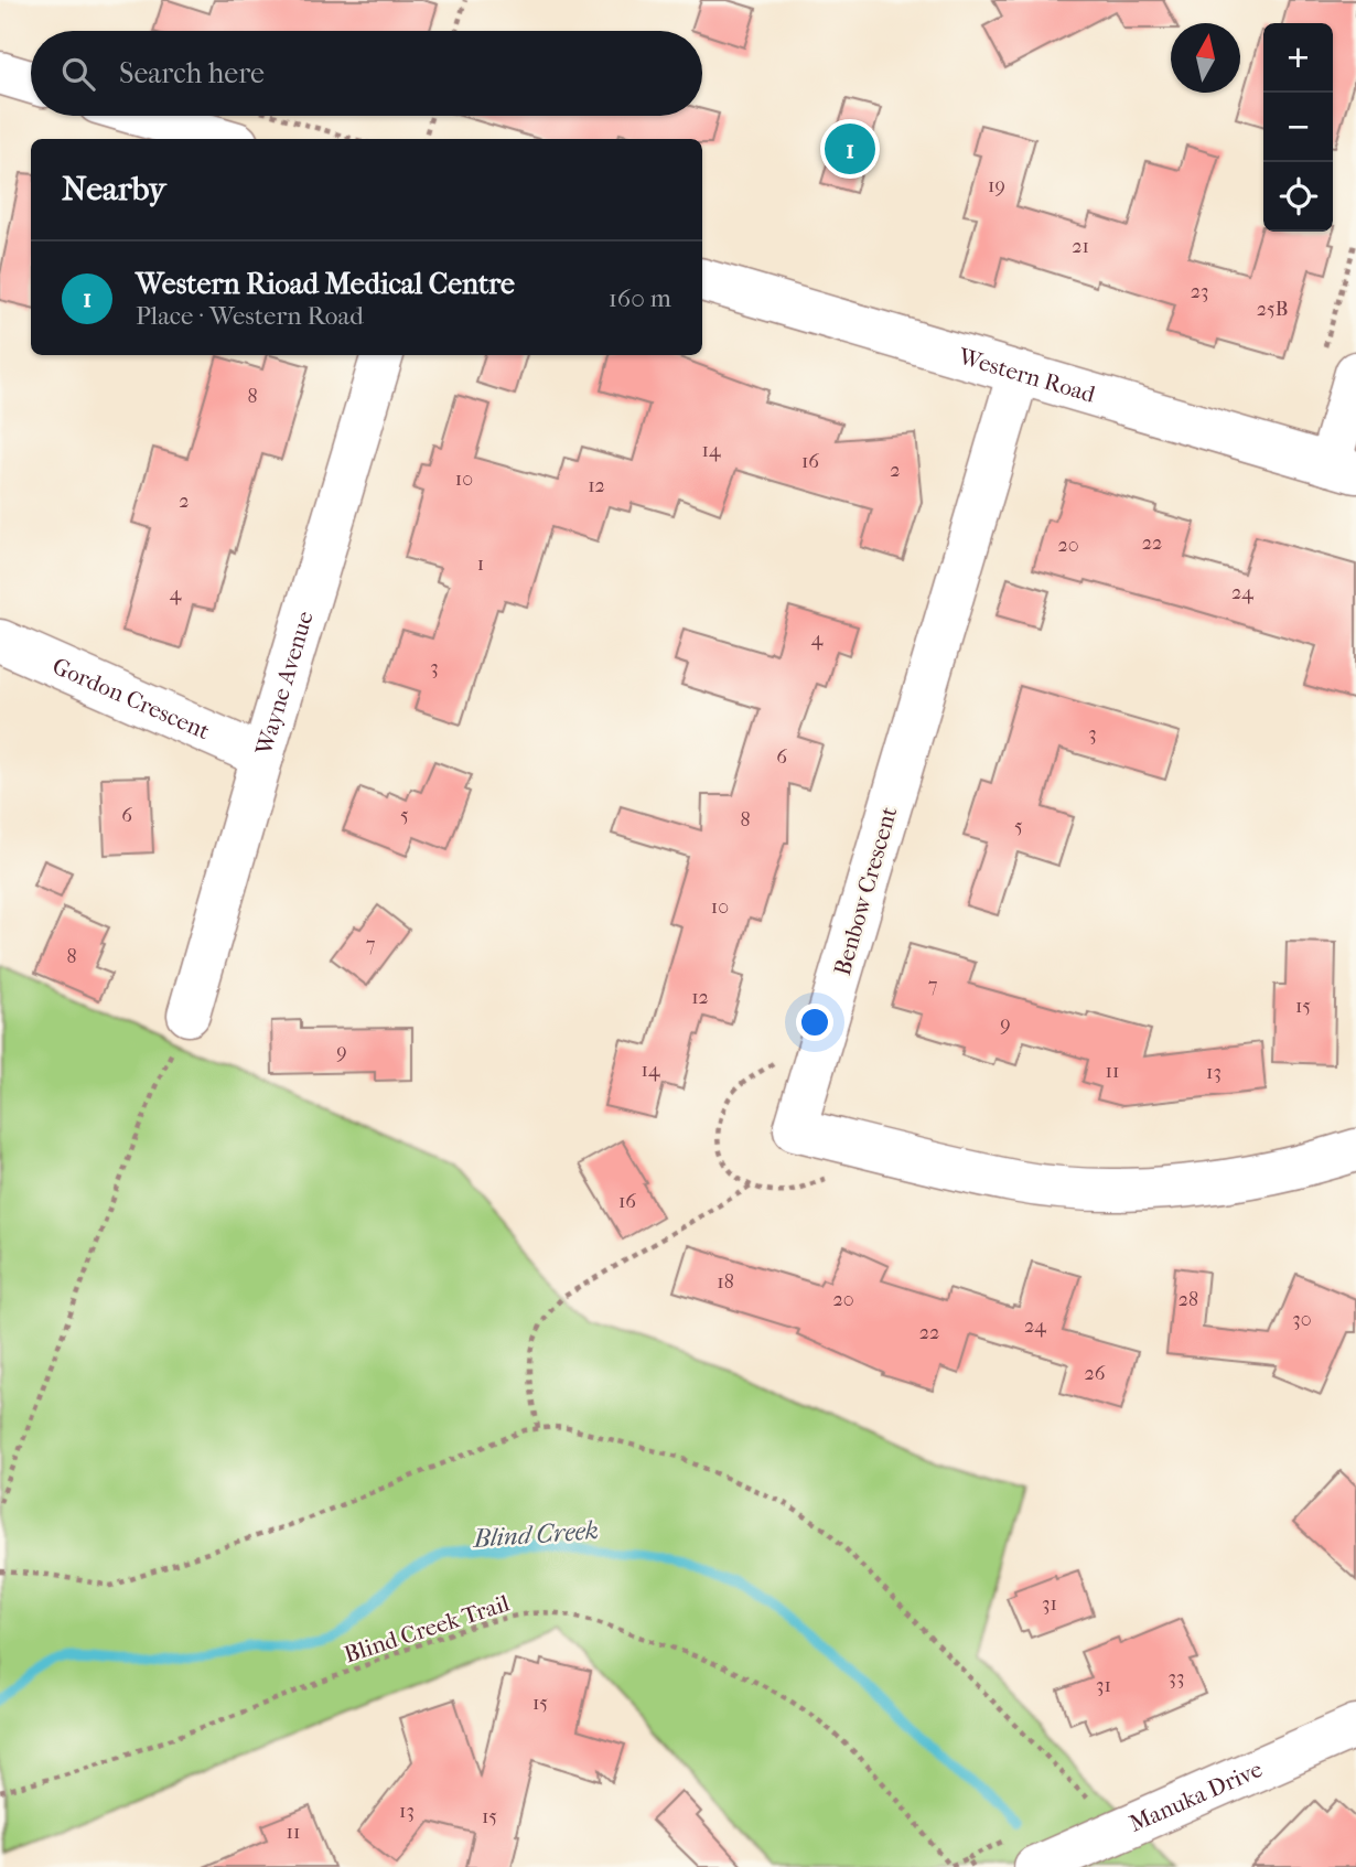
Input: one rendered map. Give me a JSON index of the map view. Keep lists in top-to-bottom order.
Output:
{
  "streets": {
    "street": [
      "Western Road",
      "Wayne Avenue",
      "Gordon Crescent",
      "Benbow Crescent",
      "Manuka Drive"
    ],
    "path": ["Blind Creek Trail"]
  },
  "crossings": [
    ["Western Road", "Benbow Crescent"],
    ["Wayne Avenue", "Gordon Crescent"]
  ],
  "water": ["Blind Creek"],
  "house_numbers": [
    "19",
    "21",
    "23",
    "25B",
    "8",
    "14",
    "16",
    "2",
    "10",
    "12",
    "2",
    "22",
    "20",
    "1",
    "24",
    "4",
    "4",
    "3",
    "3",
    "6",
    "6",
    "5",
    "8",
    "5",
    "10",
    "7",
    "8",
    "7",
    "12",
    "15",
    "9",
    "9",
    "14",
    "11",
    "13",
    "16",
    "18",
    "20",
    "28",
    "30",
    "24",
    "22",
    "26",
    "31",
    "33",
    "31",
    "15",
    "13",
    "15",
    "11"
  ],
  "north": "top",
  "page": {
    "map_buttons": ["+", "−"],
    "search": "Search here",
    "pins": "1",
    "heading": "Nearby",
    "list": [
      {
        "mark": "1",
        "name": "Western Rioad Medical Centre",
        "note": "Place · Western Road",
        "value": "160 m"
      }
    ]
  }
}
